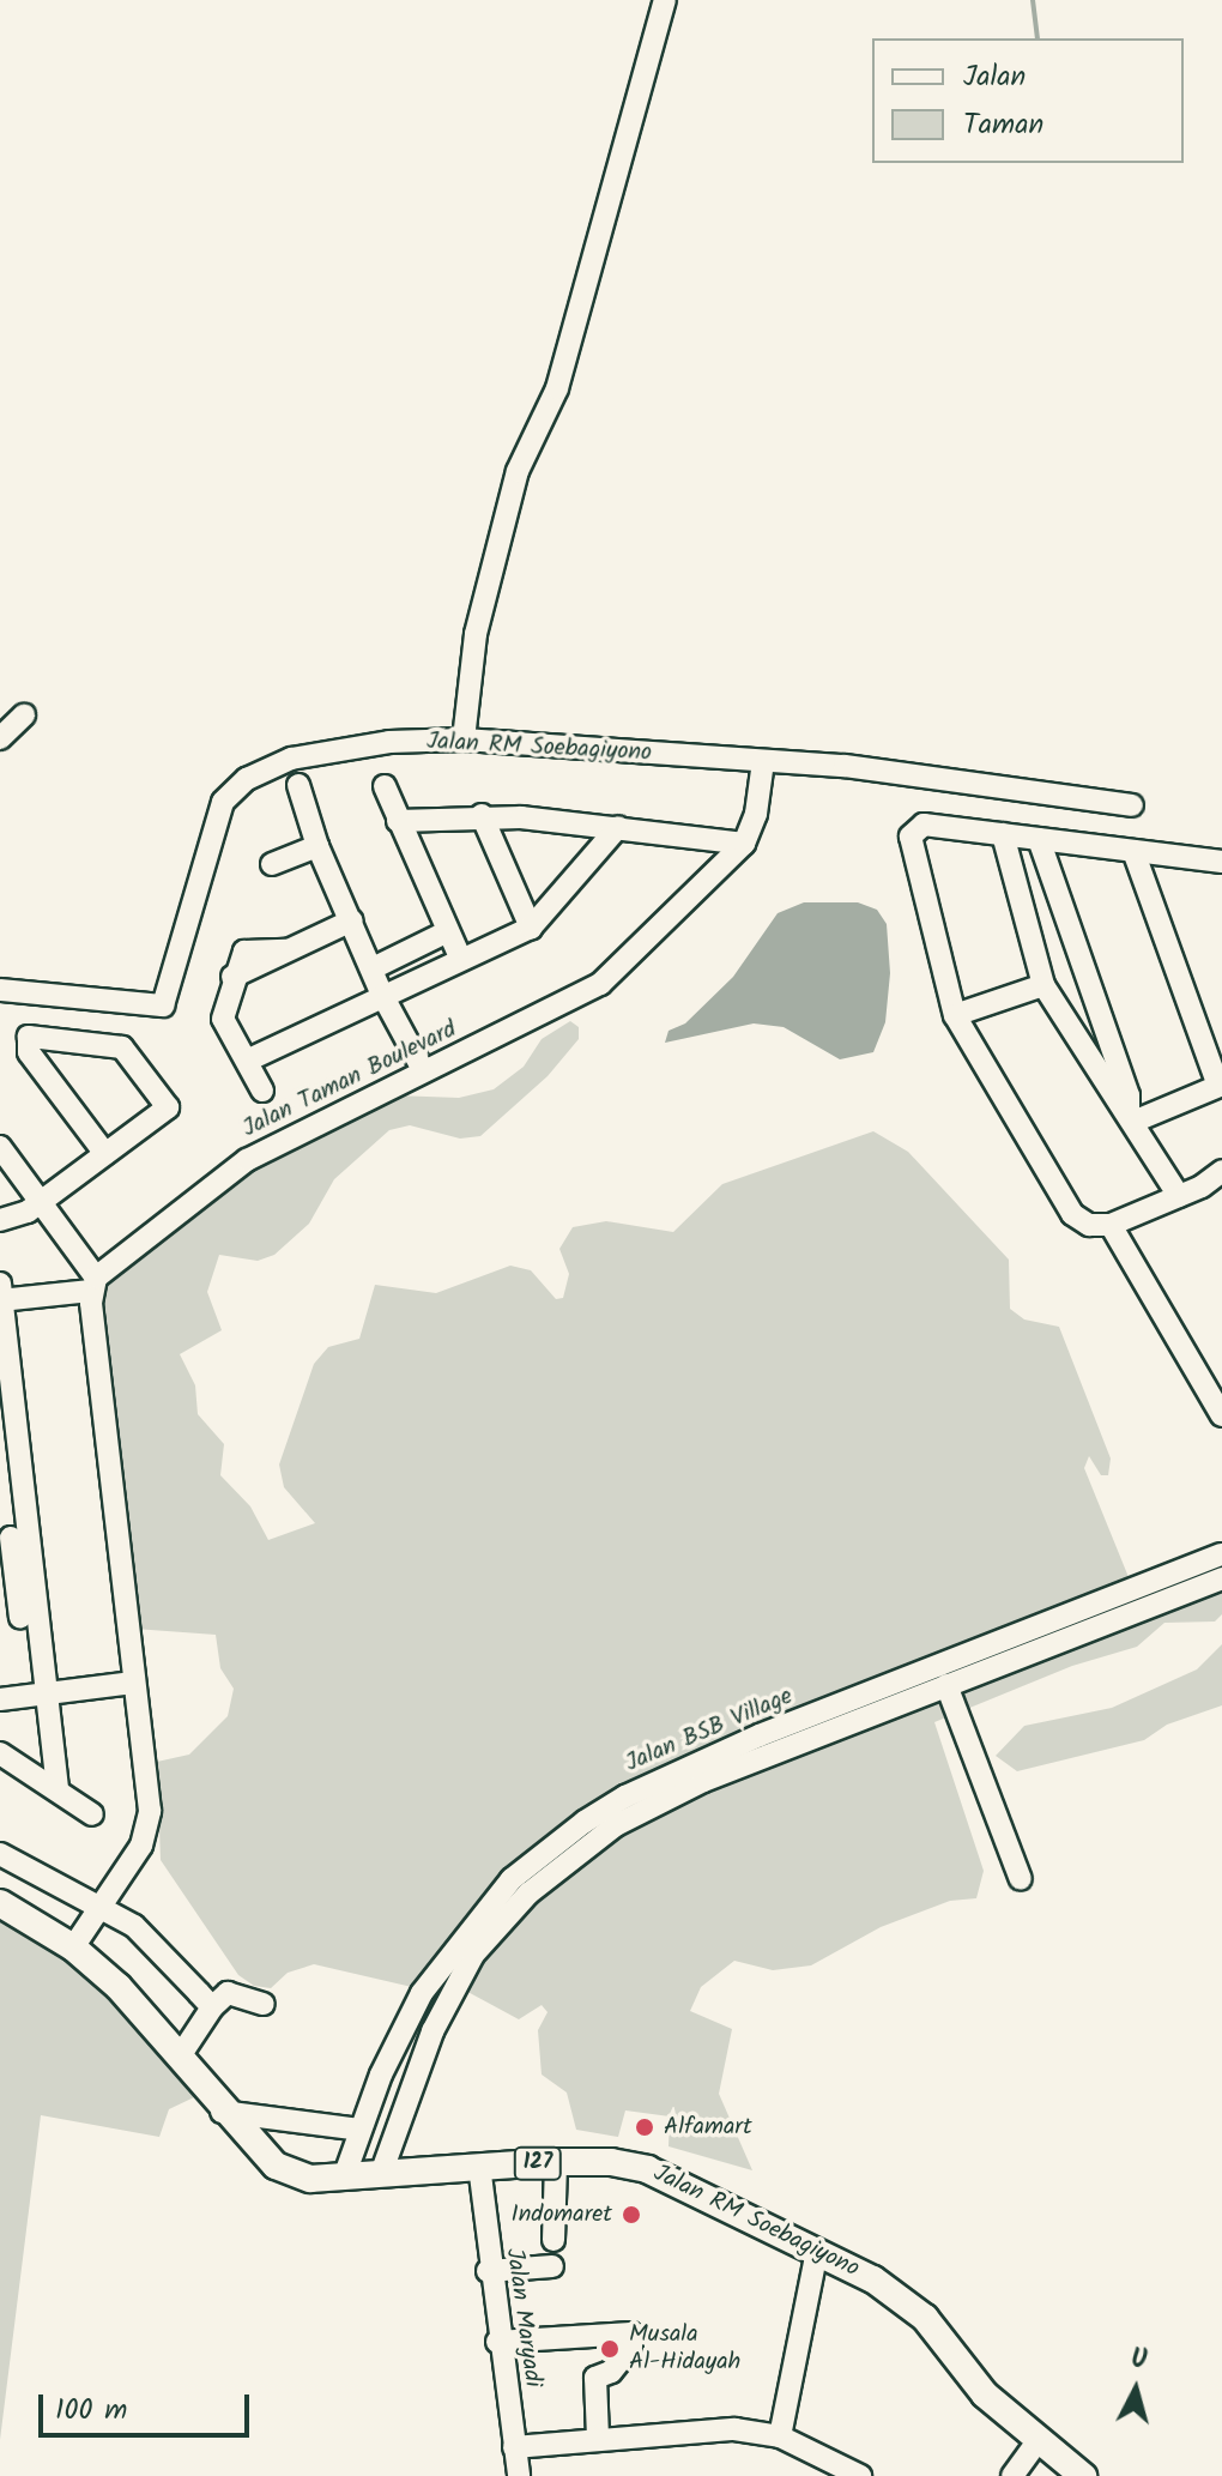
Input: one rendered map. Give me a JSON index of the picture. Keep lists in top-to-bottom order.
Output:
{
  "streets": {
    "main road": ["Jalan RM Soebagiyono", "127"],
    "street": ["Jalan Taman Boulevard", "Jalan BSB Village", "Jalan Maryadi"]
  },
  "crossings": [
    ["Jalan RM Soebagiyono", "Jalan Taman Boulevard"],
    ["Jalan RM Soebagiyono", "Jalan BSB Village"],
    ["Jalan RM Soebagiyono", "Jalan Maryadi"]
  ],
  "places": ["Alfamart", "Indomaret", "Musala Al-Hidayah"],
  "legend": ["Jalan", "Taman"],
  "scale_bar": "100 m",
  "north": "top"
}
